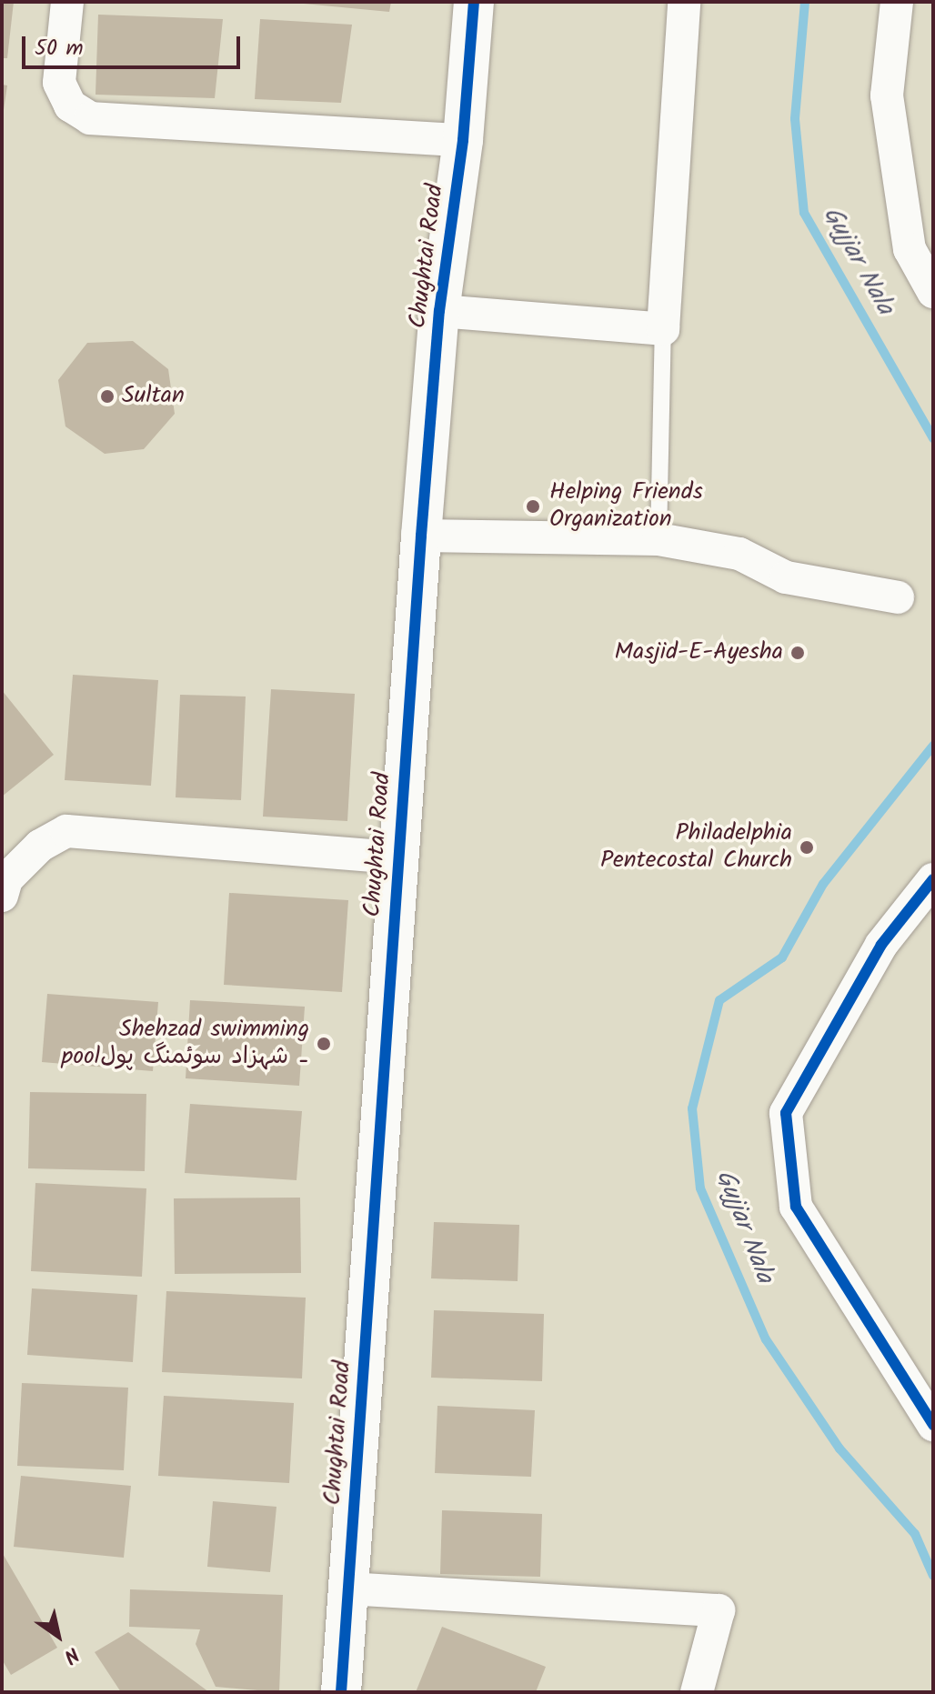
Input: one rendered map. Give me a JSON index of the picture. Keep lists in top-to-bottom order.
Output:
{
  "streets": {
    "street": ["Chughtai Road"]
  },
  "water": ["Gujjar Nala"],
  "places": [
    "Sultan",
    "Helping Friends Organization",
    "Masjid-E-Ayesha",
    "Philadelphia Pentecostal Church",
    "Shehzad swimming pool۔ شہزاد سوئمنگ پول"
  ],
  "scale_bar": "50 m",
  "north": "bottom right"
}
